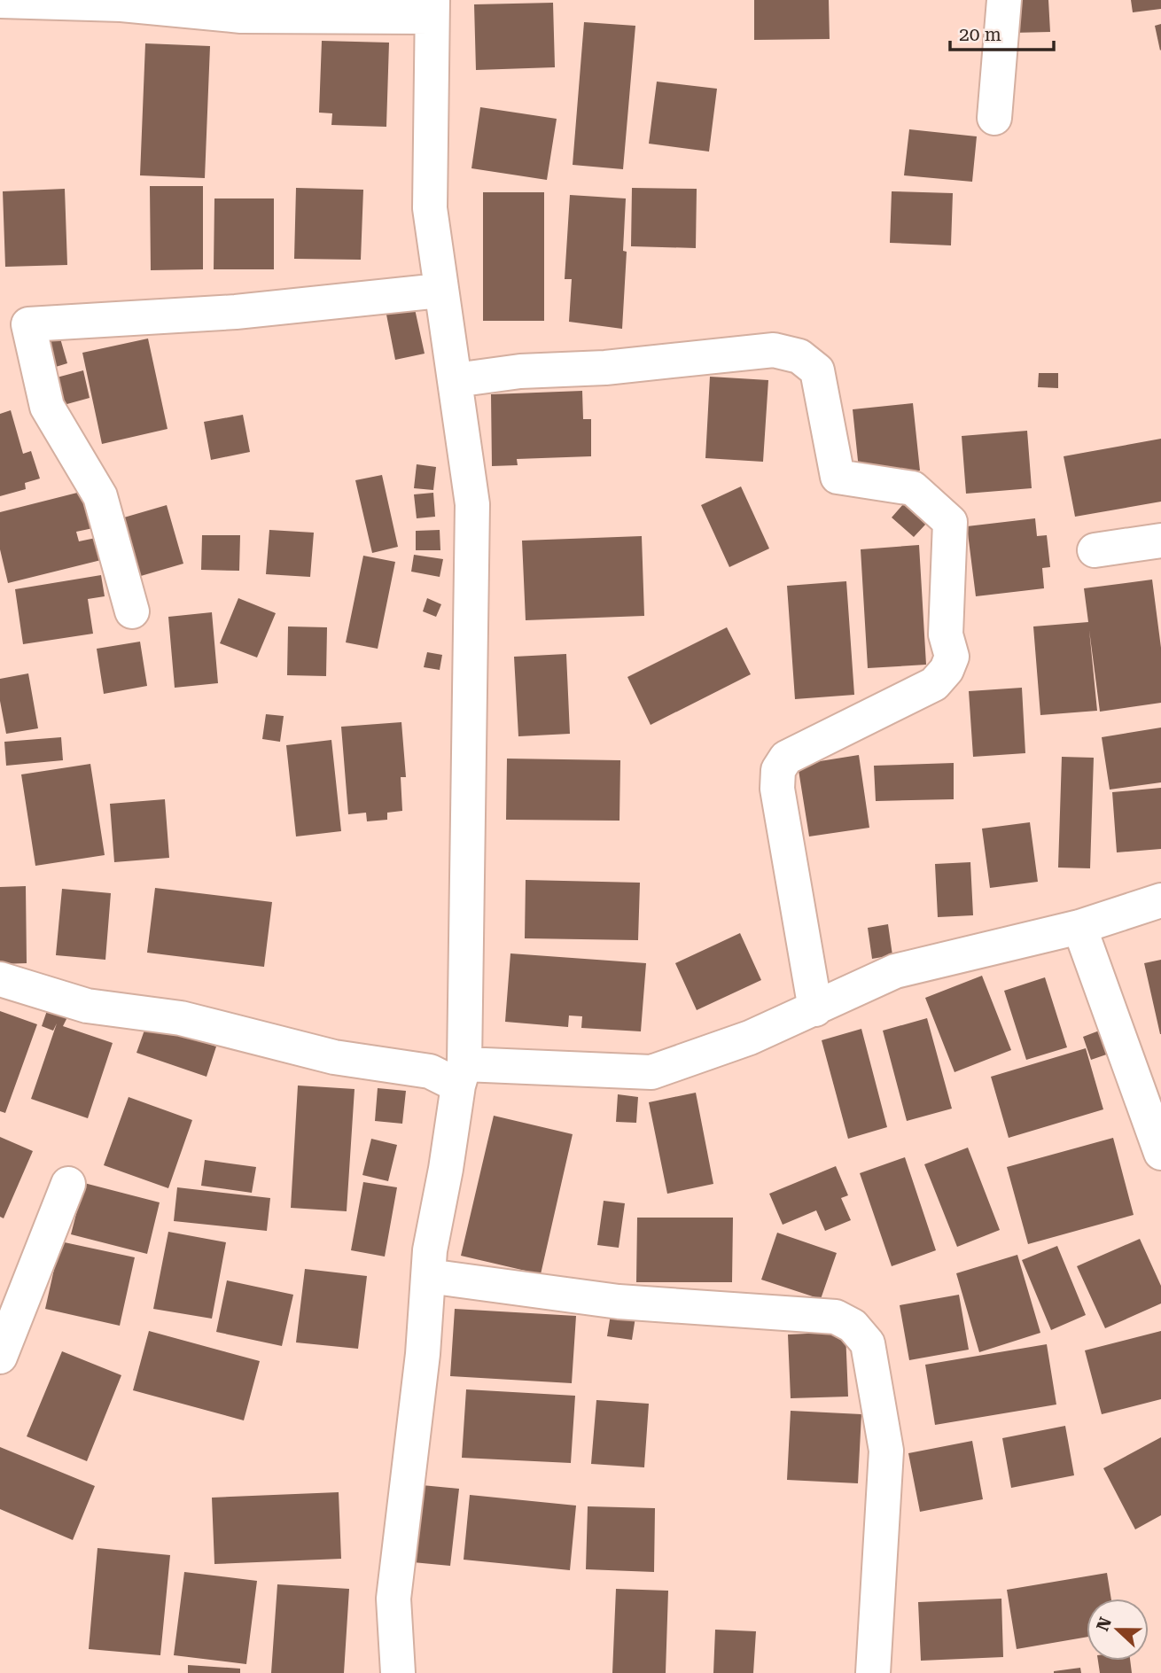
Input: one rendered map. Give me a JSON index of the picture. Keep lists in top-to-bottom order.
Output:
{
  "scale_bar": "20 m",
  "north": "left"
}
